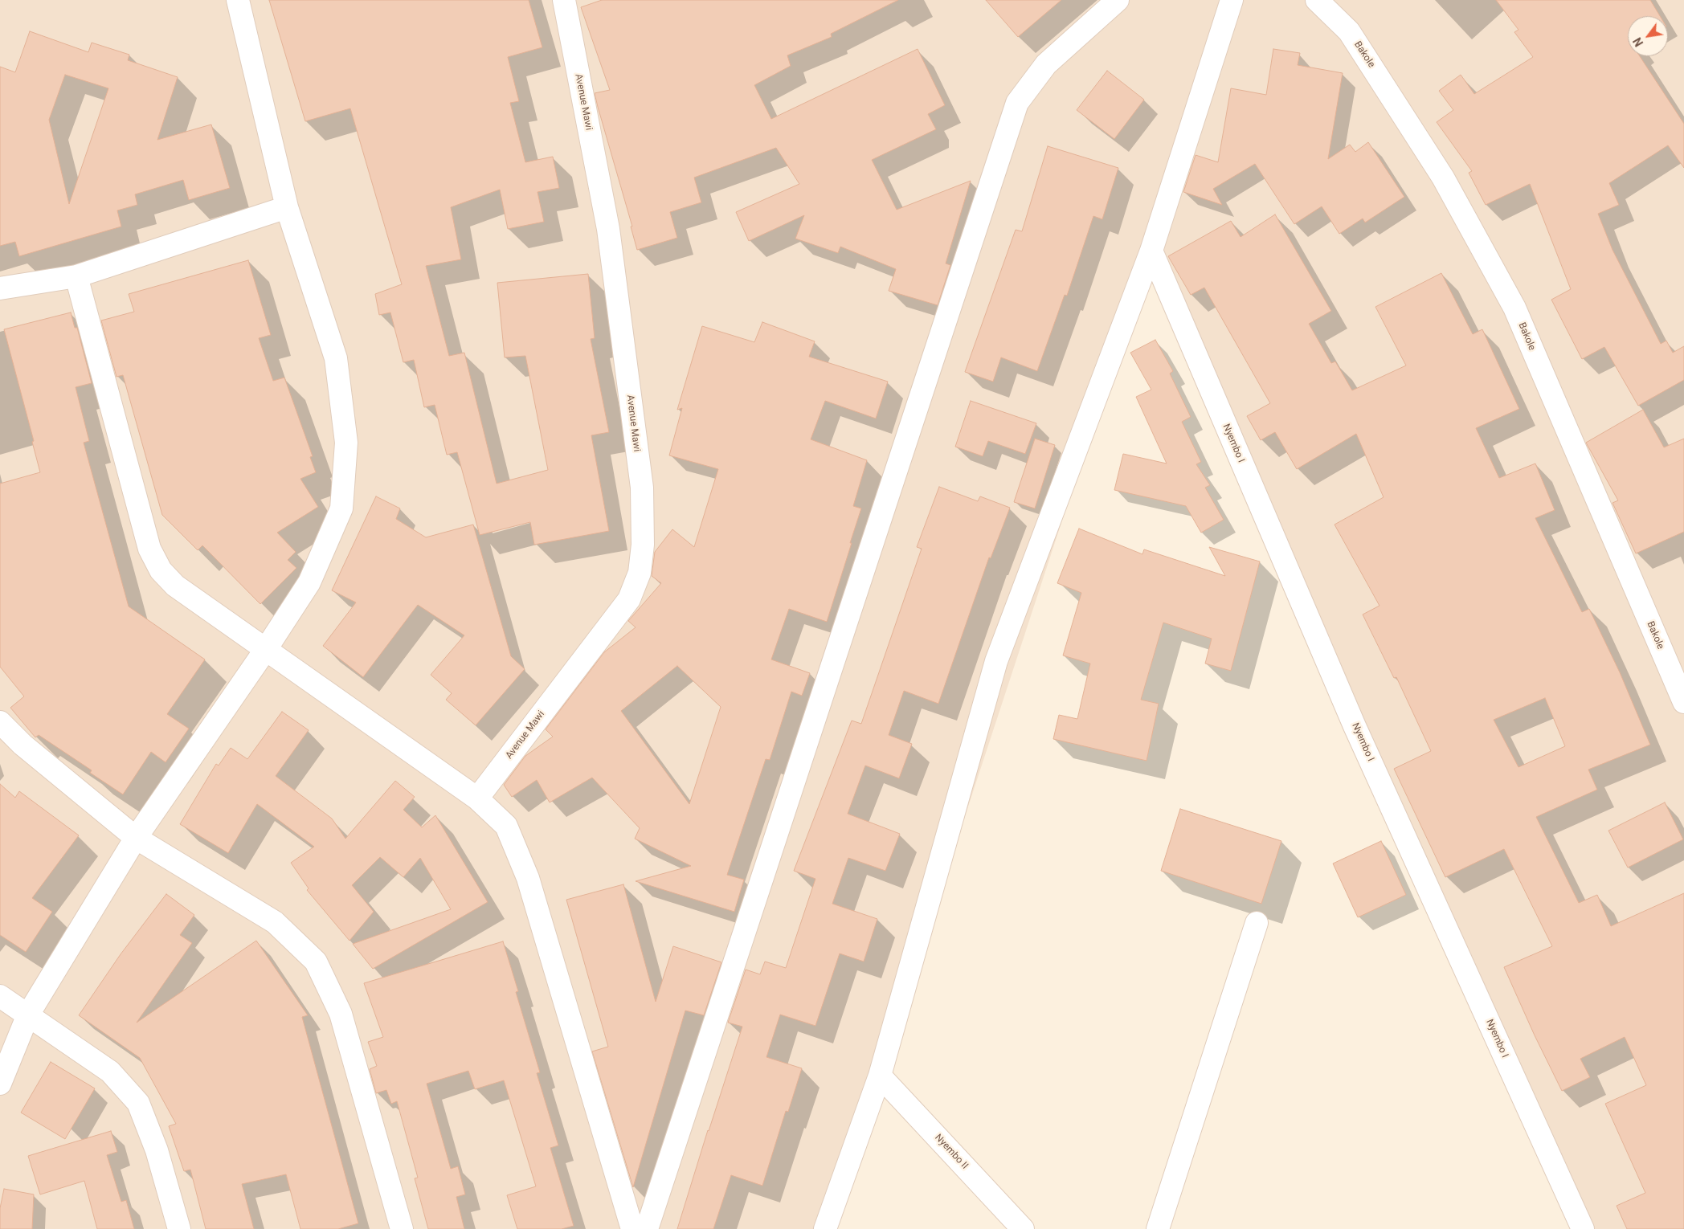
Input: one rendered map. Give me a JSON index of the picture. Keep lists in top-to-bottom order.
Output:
{
  "streets": {
    "street": [
      "Bakole",
      "Avenue Mawi",
      "Nyembo I",
      "Nyembo II"
    ]
  },
  "north": "bottom left"
}
